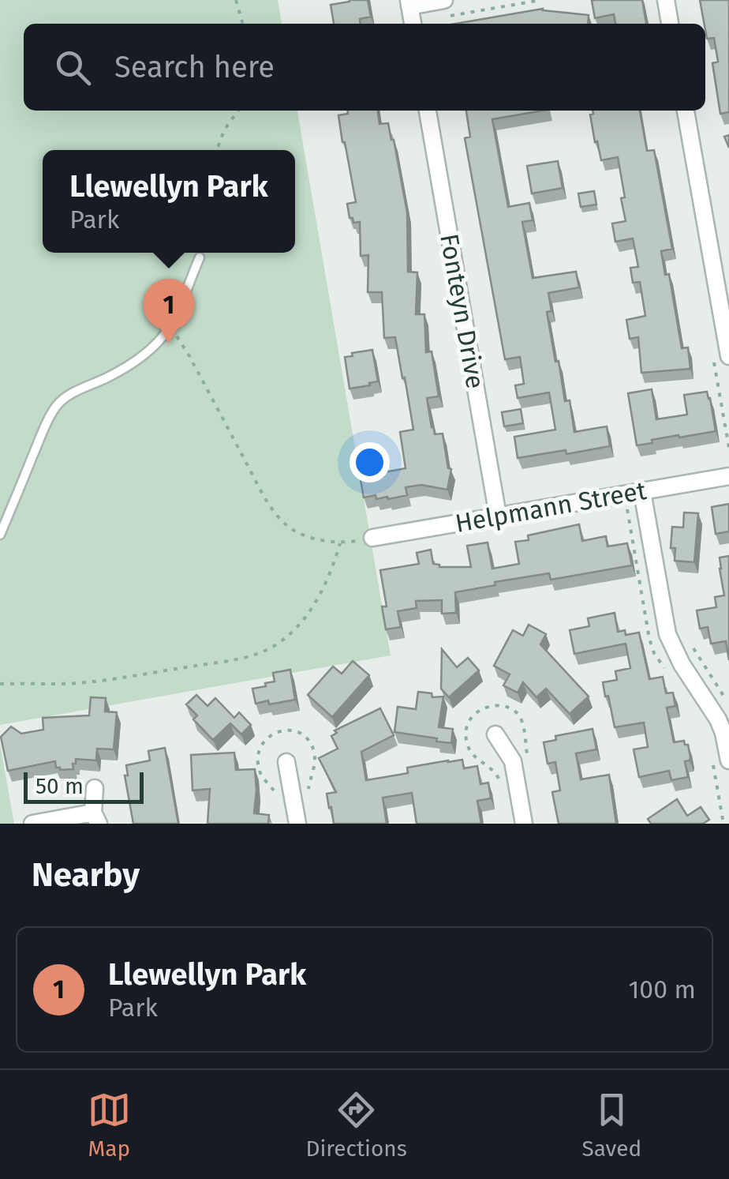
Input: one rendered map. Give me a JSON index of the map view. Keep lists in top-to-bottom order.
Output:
{
  "streets": {
    "street": ["Fonteyn Drive", "Helpmann Street"]
  },
  "crossings": [
    ["Fonteyn Drive", "Helpmann Street"]
  ],
  "scale_bar": "50 m",
  "page": {
    "search": "Search here",
    "popup": ["Llewellyn Park", "Park"],
    "pins": "1",
    "scale": "50 m",
    "heading": "Nearby",
    "list": [
      {
        "mark": "1",
        "name": "Llewellyn Park",
        "note": "Park",
        "value": "100 m"
      }
    ],
    "nav": ["Map", "Directions", "Saved"]
  }
}
